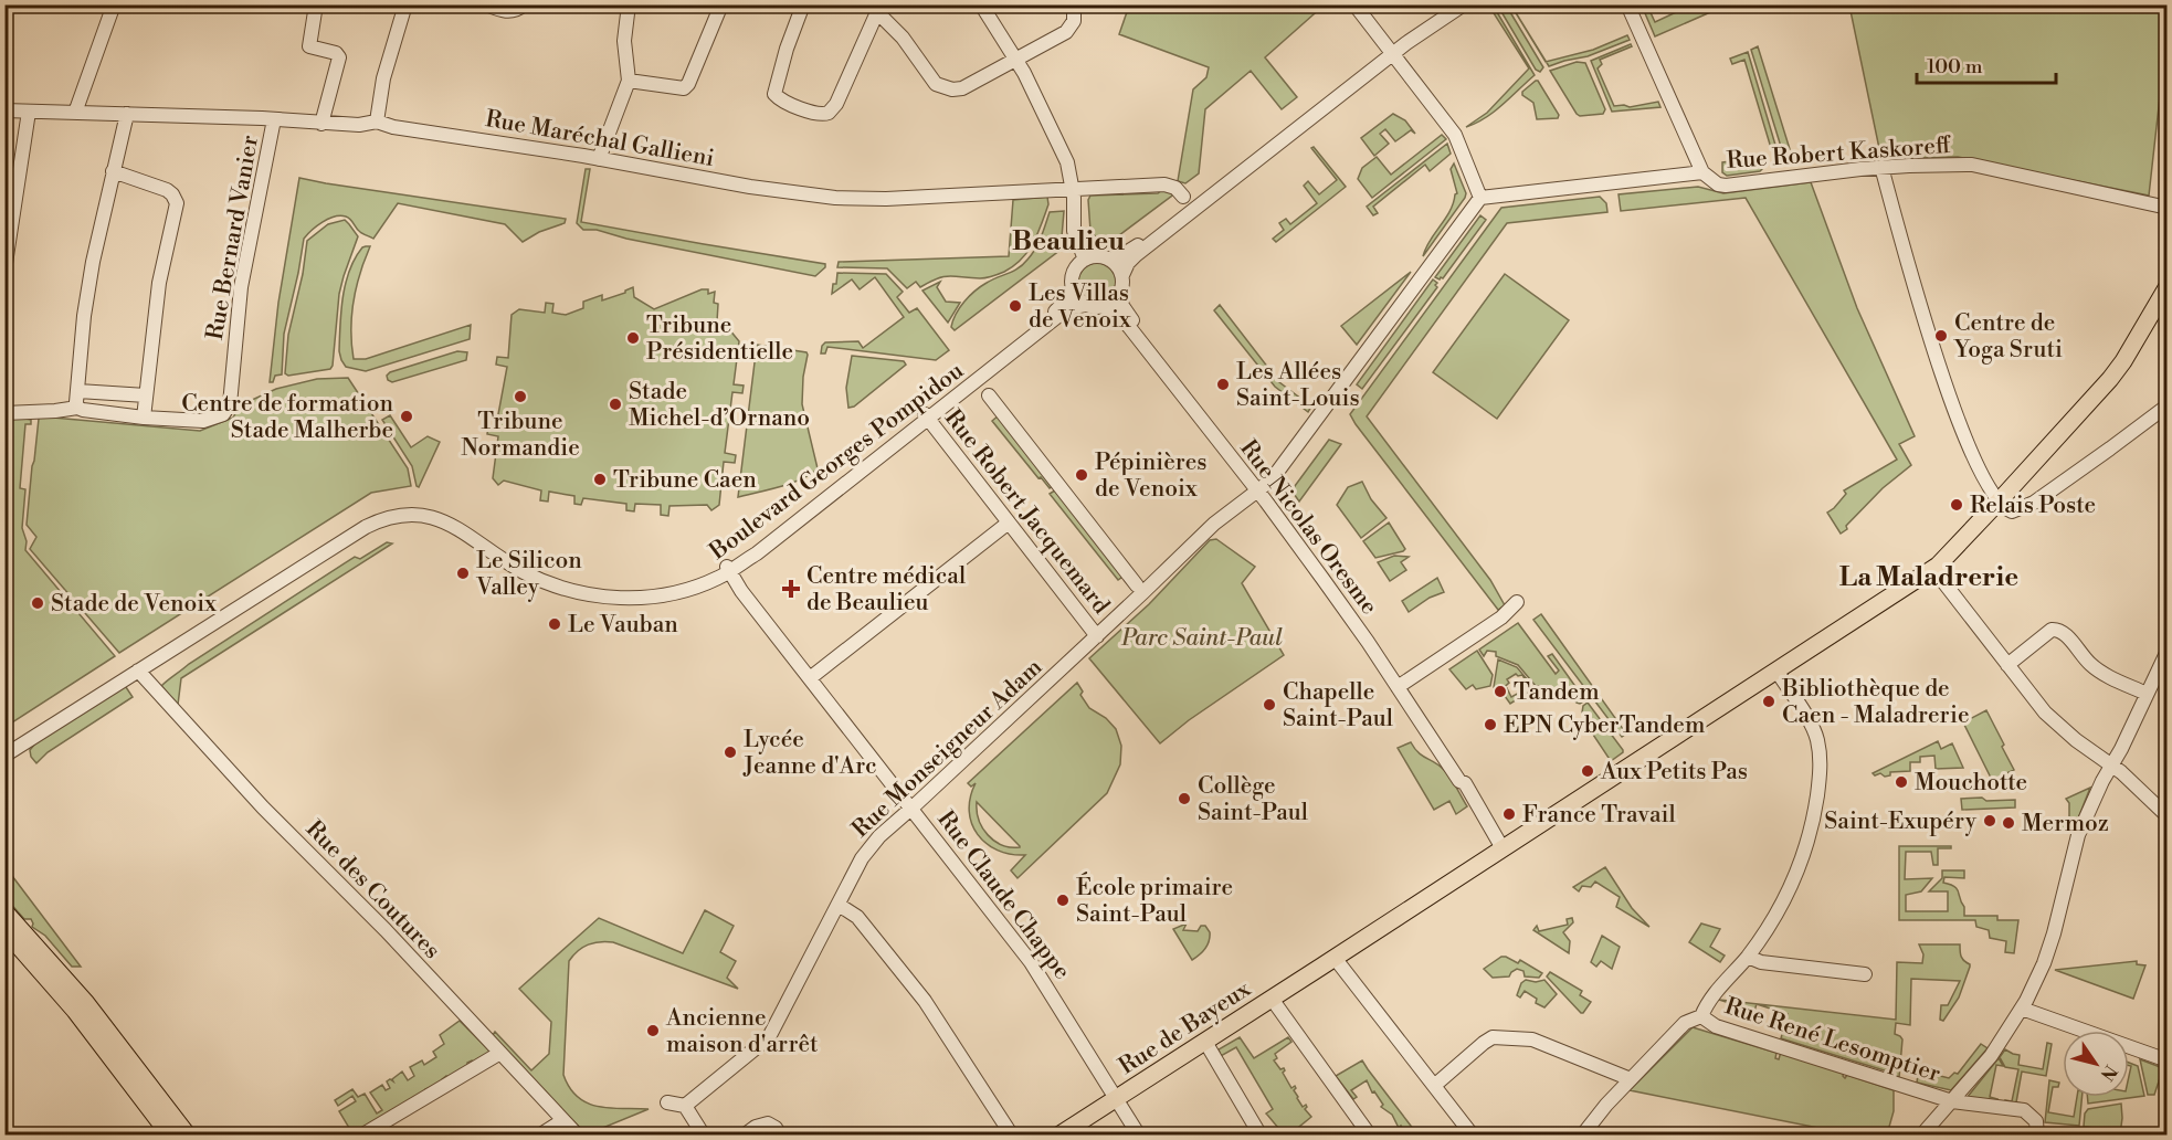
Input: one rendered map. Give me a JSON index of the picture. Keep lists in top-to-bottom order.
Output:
{
  "streets": {
    "main road": ["Rue de Bayeux"],
    "street": [
      "Rue Maréchal Gallieni",
      "Rue Robert Kaskoreff",
      "Rue Bernard Vanier",
      "Boulevard Georges Pompidou",
      "Rue Robert Jacquemard",
      "Rue Nicolas Oresme",
      "Rue Monseigneur Adam",
      "Rue des Coutures",
      "Rue Claude Chappe",
      "Rue René Lesomptier"
    ]
  },
  "crossings": [
    ["Rue Maréchal Gallieni", "Rue Bernard Vanier"],
    ["Boulevard Georges Pompidou", "Rue Robert Jacquemard"],
    ["Boulevard Georges Pompidou", "Rue Nicolas Oresme"],
    ["Boulevard Georges Pompidou", "Rue des Coutures"],
    ["Boulevard Georges Pompidou", "Rue Claude Chappe"],
    ["Rue Robert Jacquemard", "Rue Monseigneur Adam"],
    ["Rue Nicolas Oresme", "Rue Monseigneur Adam"],
    ["Rue Nicolas Oresme", "Rue de Bayeux"],
    ["Rue Monseigneur Adam", "Rue Claude Chappe"],
    ["Rue Claude Chappe", "Rue de Bayeux"]
  ],
  "districts": ["Beaulieu", "La Maladrerie"],
  "parks": ["Parc Saint-Paul"],
  "places": {
    "other": [
      "Les Villas de Venoix",
      "Centre de Yoga Sruti",
      "Tribune Présidentielle",
      "Les Allées Saint-Louis",
      "Tribune Normandie",
      "Stade Michel-d’Ornano",
      "Centre de formation Stade Malherbe",
      "Pépinières de Venoix",
      "Tribune Caen",
      "Relais Poste",
      "Le Silicon Valley",
      "Stade de Venoix",
      "Le Vauban",
      "Tandem",
      "Bibliothèque de Caen - Maladrerie",
      "Chapelle Saint-Paul",
      "EPN CyberTandem",
      "Lycée Jeanne d'Arc",
      "Aux Petits Pas",
      "Mouchotte",
      "Collège Saint-Paul",
      "France Travail",
      "Saint-Exupéry",
      "Mermoz",
      "École primaire Saint-Paul",
      "Ancienne maison d'arrêt"
    ],
    "health": ["Centre médical de Beaulieu"]
  },
  "scale_bar": "100 m",
  "north": "bottom right"
}
